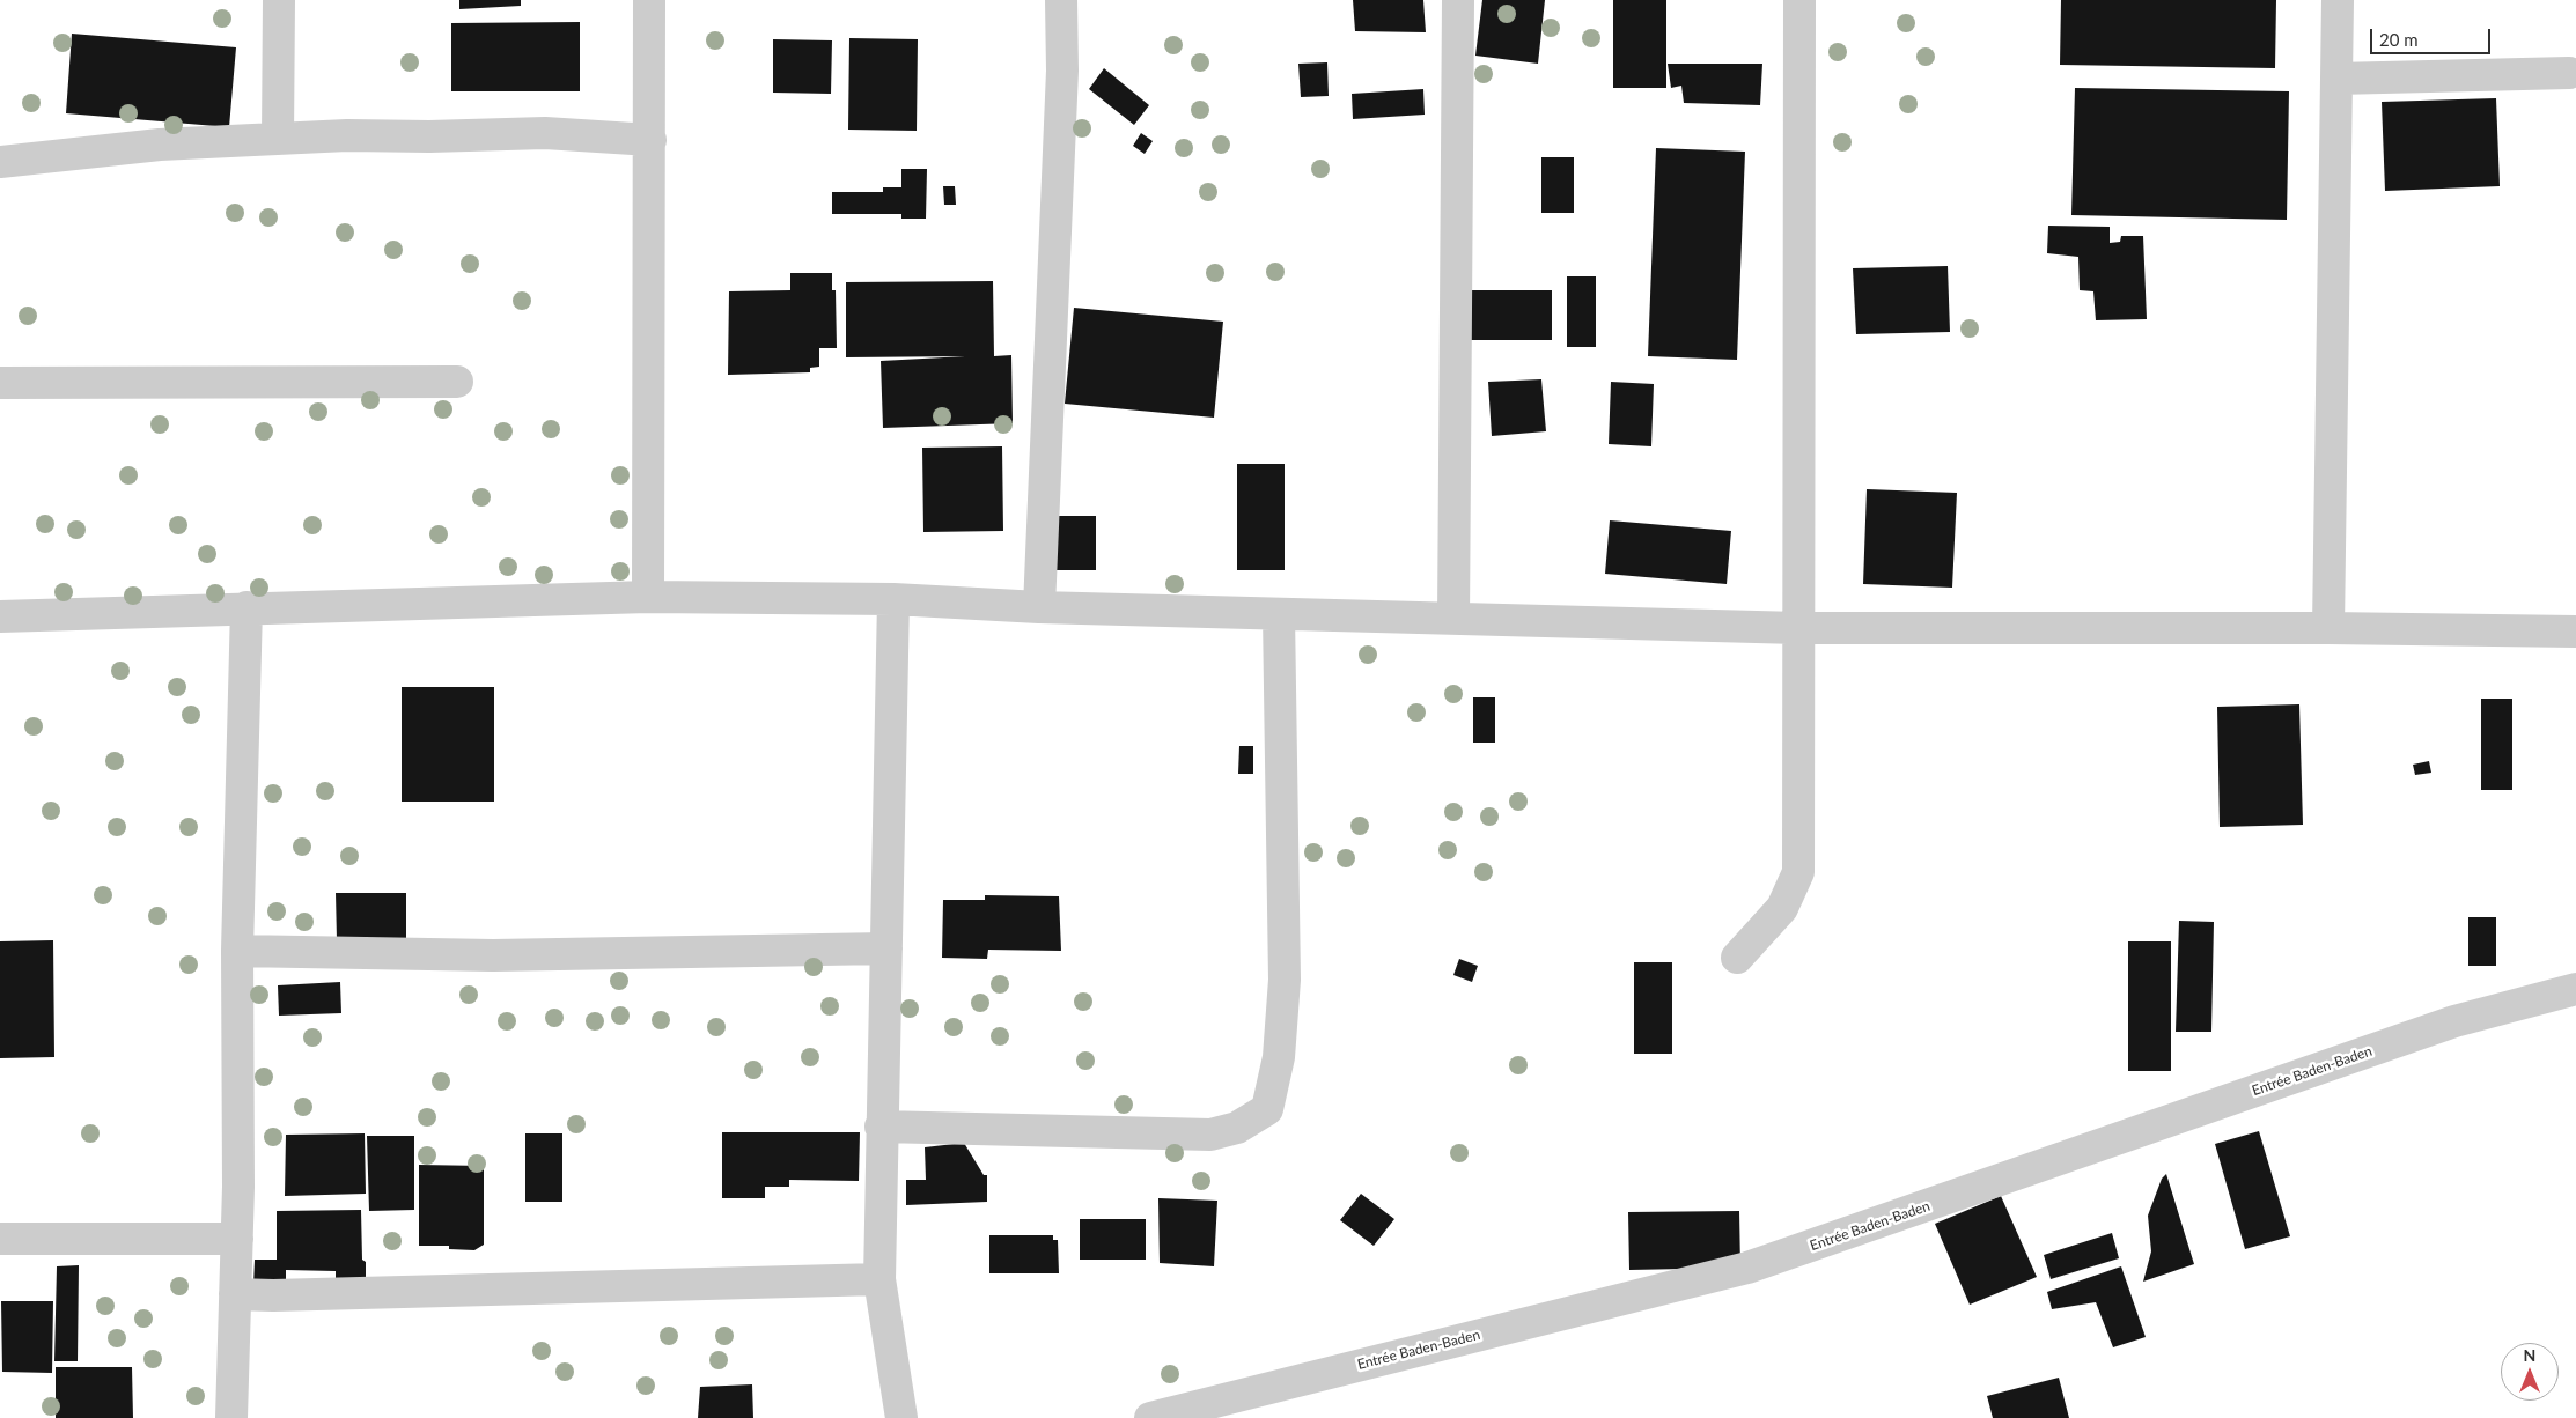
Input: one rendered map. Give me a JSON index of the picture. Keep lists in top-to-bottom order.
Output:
{
  "streets": {
    "street": ["Entrée Baden-Baden"]
  },
  "scale_bar": "20 m",
  "north": "top"
}
